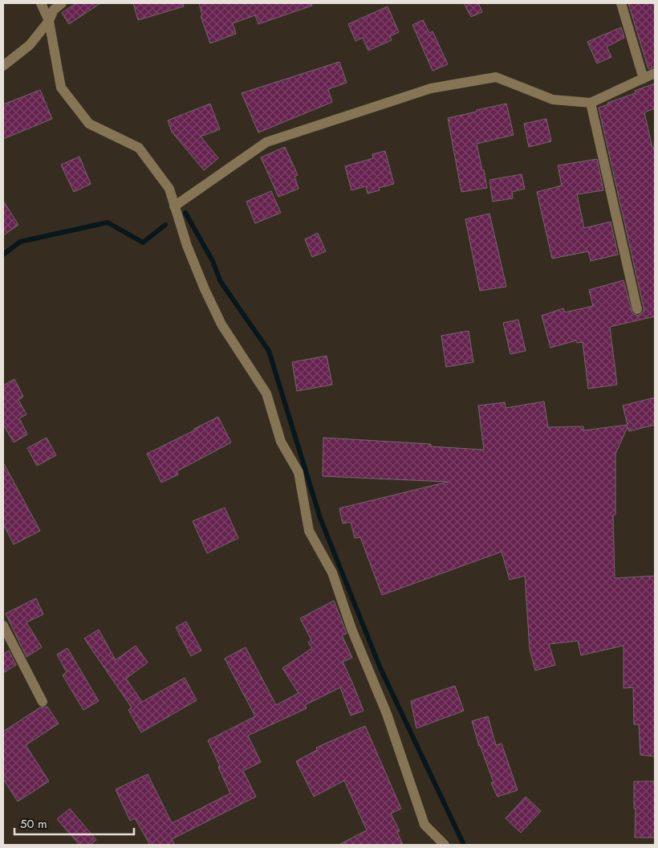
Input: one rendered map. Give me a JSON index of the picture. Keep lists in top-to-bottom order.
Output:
{
  "scale_bar": "50 m"
}
